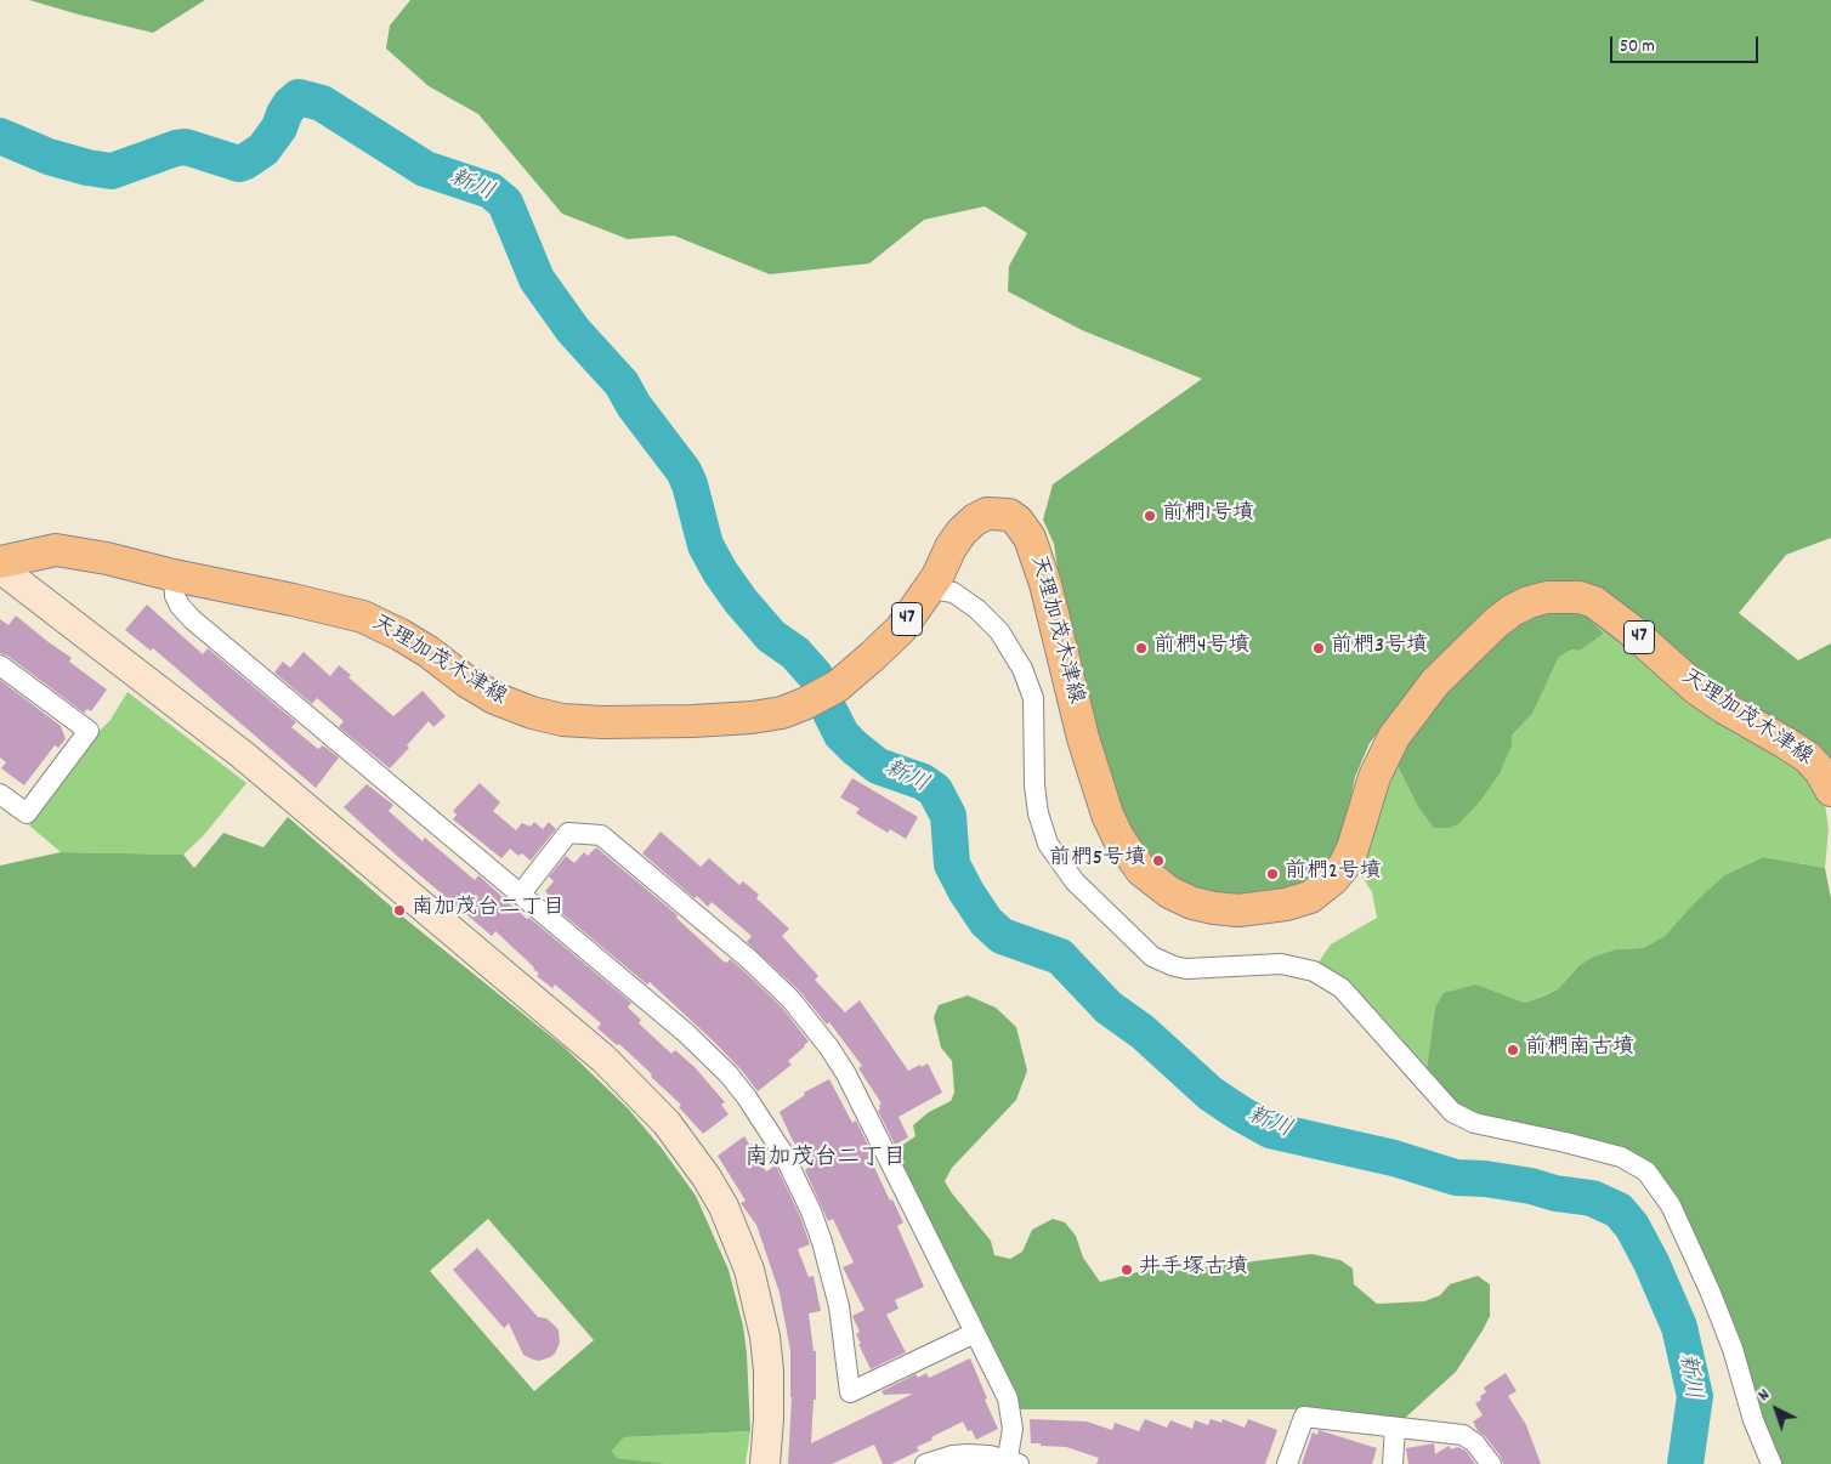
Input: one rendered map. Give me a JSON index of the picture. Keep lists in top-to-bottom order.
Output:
{
  "streets": {
    "main road": ["47", "天理加茂木津線"]
  },
  "districts": ["南加茂台二丁目"],
  "water": ["新川"],
  "places": [
    "前椚1号墳",
    "前椚4号墳",
    "前椚3号墳",
    "前椚5号墳",
    "前椚2号墳",
    "南加茂台二丁目",
    "前椚南古墳",
    "井手塚古墳"
  ],
  "scale_bar": "50 m",
  "north": "top left"
}
